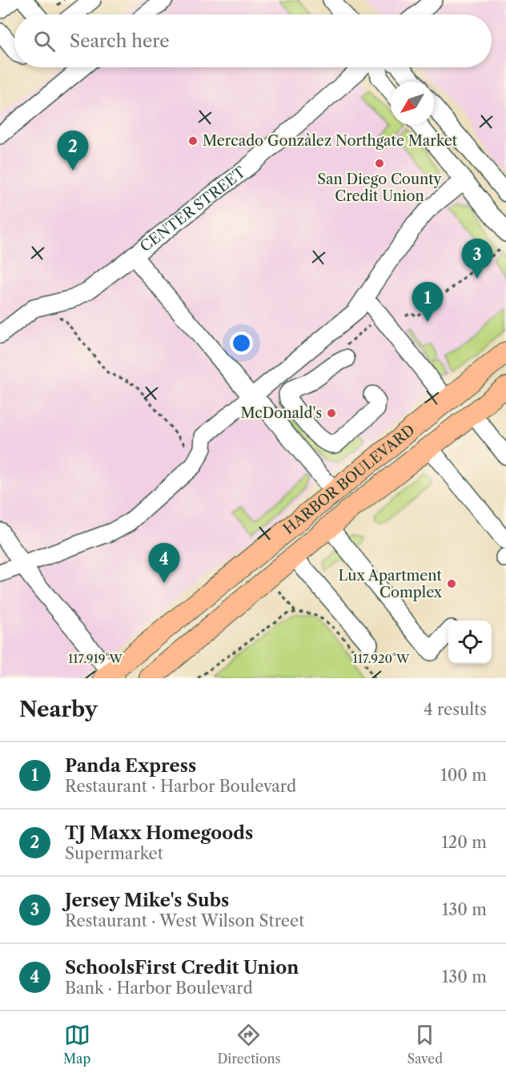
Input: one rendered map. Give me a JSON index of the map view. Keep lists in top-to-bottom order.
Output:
{
  "streets": {
    "main road": ["HARBOR BOULEVARD"],
    "street": ["CENTER STREET"]
  },
  "places": [
    "Mercado Gonzàlez Northgate Market",
    "San Diego County Credit Union",
    "McDonald's",
    "Lux Apartment Complex"
  ],
  "north": "bottom left",
  "page": {
    "search": "Search here",
    "pins": [
      "2",
      "3",
      "1",
      "4"
    ],
    "heading": ["Nearby", "4 results"],
    "list": [
      {
        "mark": "1",
        "name": "Panda Express",
        "note": "Restaurant · Harbor Boulevard",
        "value": "100 m"
      },
      {
        "mark": "2",
        "name": "TJ Maxx Homegoods",
        "note": "Supermarket",
        "value": "120 m"
      },
      {
        "mark": "3",
        "name": "Jersey Mike's Subs",
        "note": "Restaurant · West Wilson Street",
        "value": "130 m"
      },
      {
        "mark": "4",
        "name": "SchoolsFirst Credit Union",
        "note": "Bank · Harbor Boulevard",
        "value": "130 m"
      }
    ],
    "nav": ["Map", "Directions", "Saved"]
  },
  "coordinates": ["117.919°W", "117.920°W"]
}
